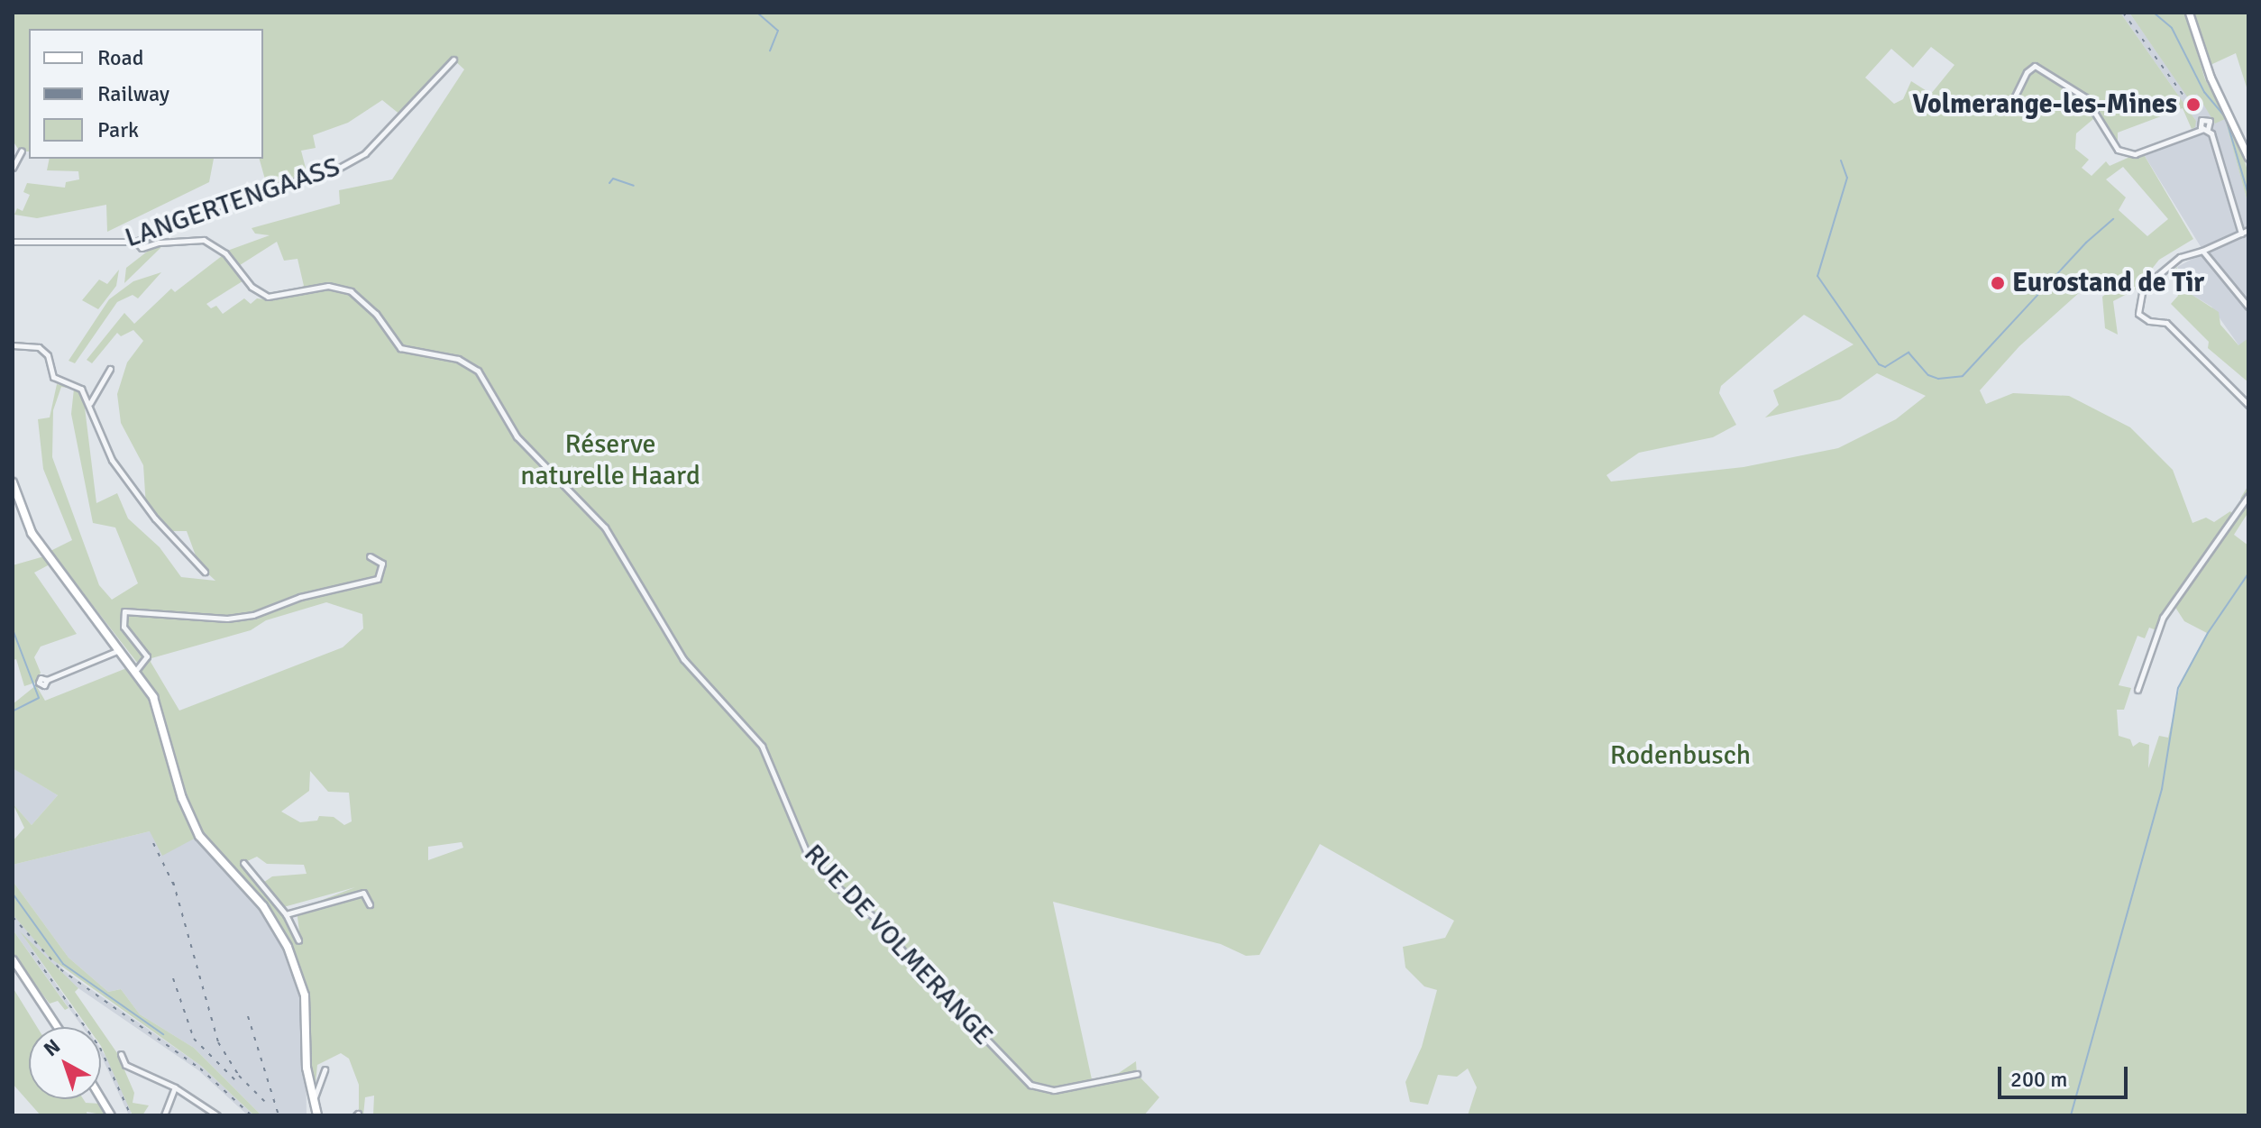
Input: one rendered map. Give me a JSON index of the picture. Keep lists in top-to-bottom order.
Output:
{
  "streets": {
    "street": ["LANGERTENGAASS", "RUE DE VOLMERANGE"]
  },
  "crossings": [
    ["LANGERTENGAASS", "RUE DE VOLMERANGE"]
  ],
  "parks": ["Réserve naturelle Haard", "Rodenbusch"],
  "places": ["Volmerange-les-Mines", "Eurostand de Tir"],
  "legend": ["Road", "Railway", "Park"],
  "scale_bar": "200 m",
  "north": "top left"
}
